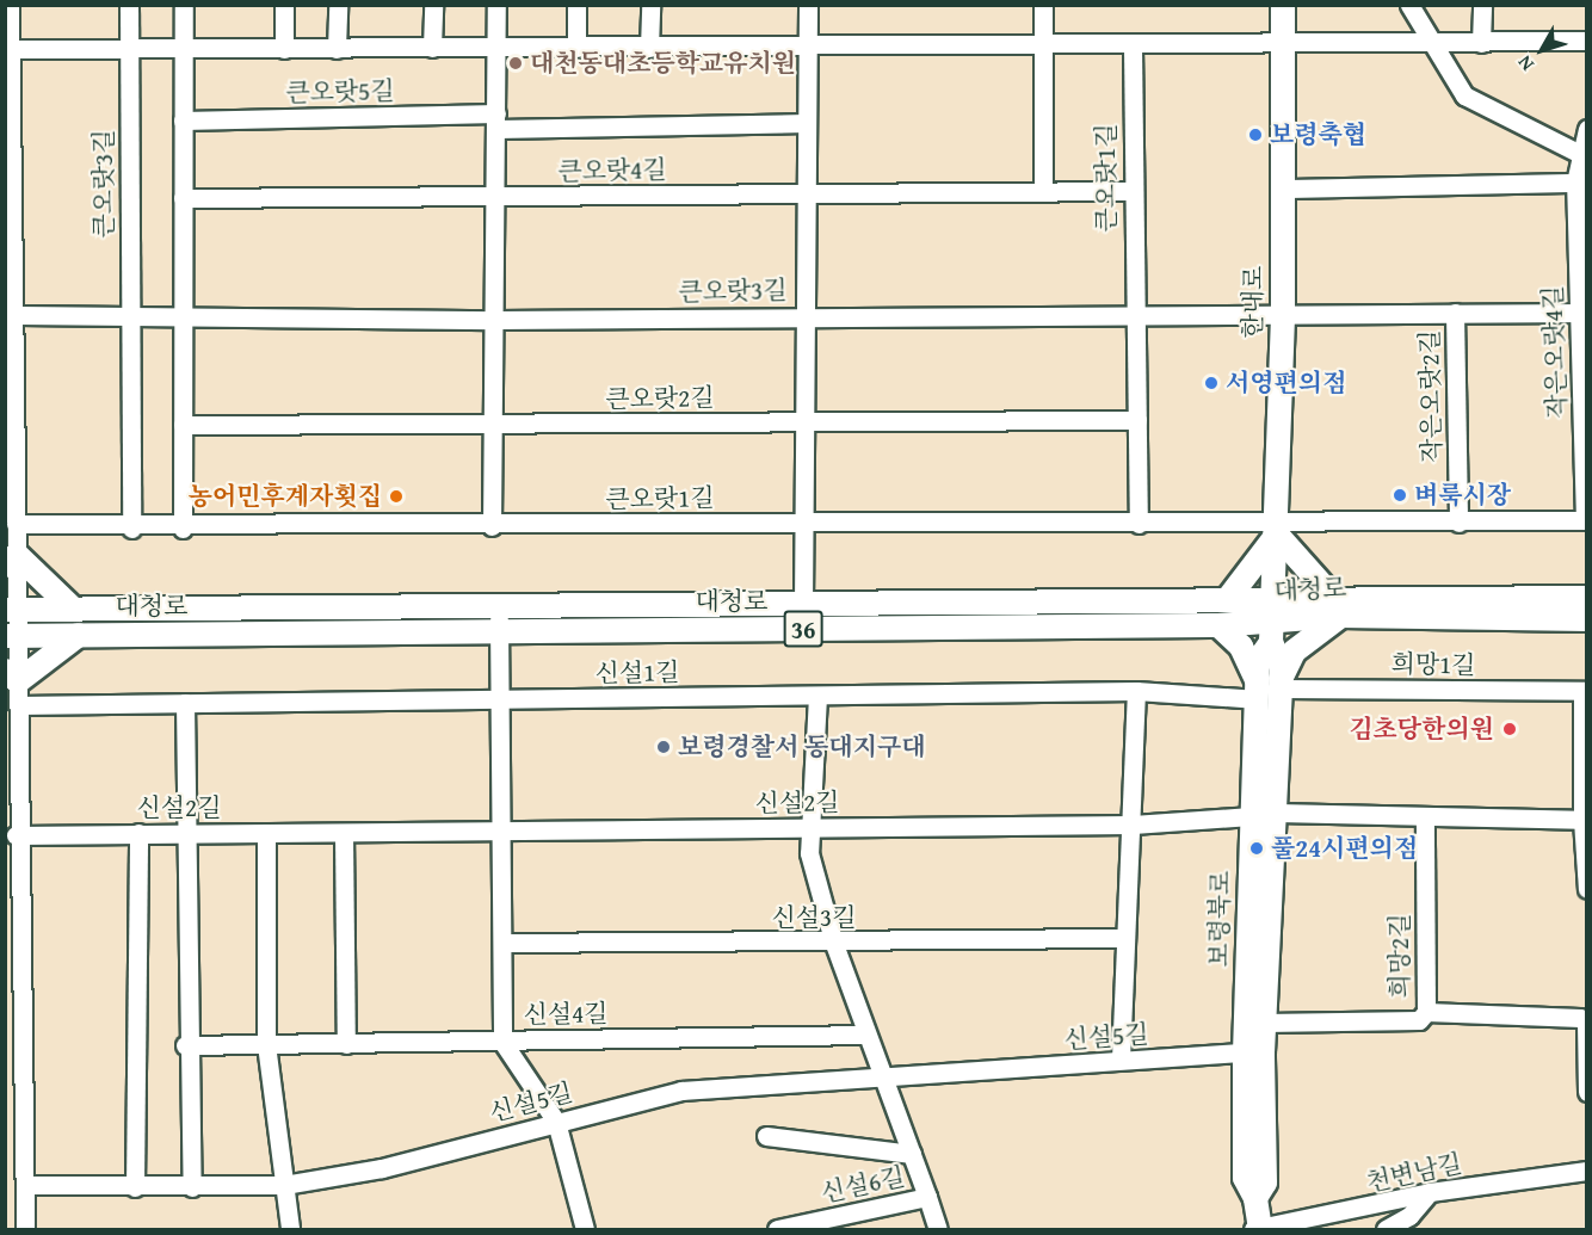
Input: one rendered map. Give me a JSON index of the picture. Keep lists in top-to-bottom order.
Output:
{
  "streets": {
    "main road": [
      "한내로",
      "대청로",
      "36",
      "보령북로"
    ],
    "street": [
      "큰오랏5길",
      "큰오랏4길",
      "큰오랏1길",
      "큰오랏3길",
      "작은오랏4길",
      "작은오랏2길",
      "큰오랏2길",
      "희망1길",
      "신설1길",
      "신설2길",
      "신설3길",
      "희망2길",
      "신설4길",
      "신설5길",
      "천변남길",
      "신설6길"
    ]
  },
  "crossings": [
    ["큰오랏4길", "큰오랏1길"],
    ["큰오랏1길", "큰오랏3길"],
    ["큰오랏1길", "한내로"],
    ["큰오랏1길", "작은오랏4길"],
    ["큰오랏1길", "작은오랏2길"],
    ["큰오랏1길", "큰오랏2길"],
    ["큰오랏3길", "한내로"],
    ["큰오랏3길", "작은오랏2길"],
    ["한내로", "작은오랏2길"],
    ["한내로", "대청로"],
    ["한내로", "보령북로"],
    ["작은오랏4길", "작은오랏2길"],
    ["대청로", "보령북로"],
    ["희망1길", "신설1길"],
    ["희망1길", "보령북로"],
    ["신설1길", "보령북로"],
    ["신설2길", "보령북로"],
    ["보령북로", "희망2길"],
    ["보령북로", "신설5길"],
    ["보령북로", "천변남길"]
  ],
  "places": [
    "대천동대초등학교유치원",
    "보령축협",
    "서영편의점",
    "벼룩시장",
    "농어민후계자횟집",
    "김초당한의원",
    "보령경찰서 동대지구대",
    "풀24시편의점"
  ],
  "north": "bottom left"
}
